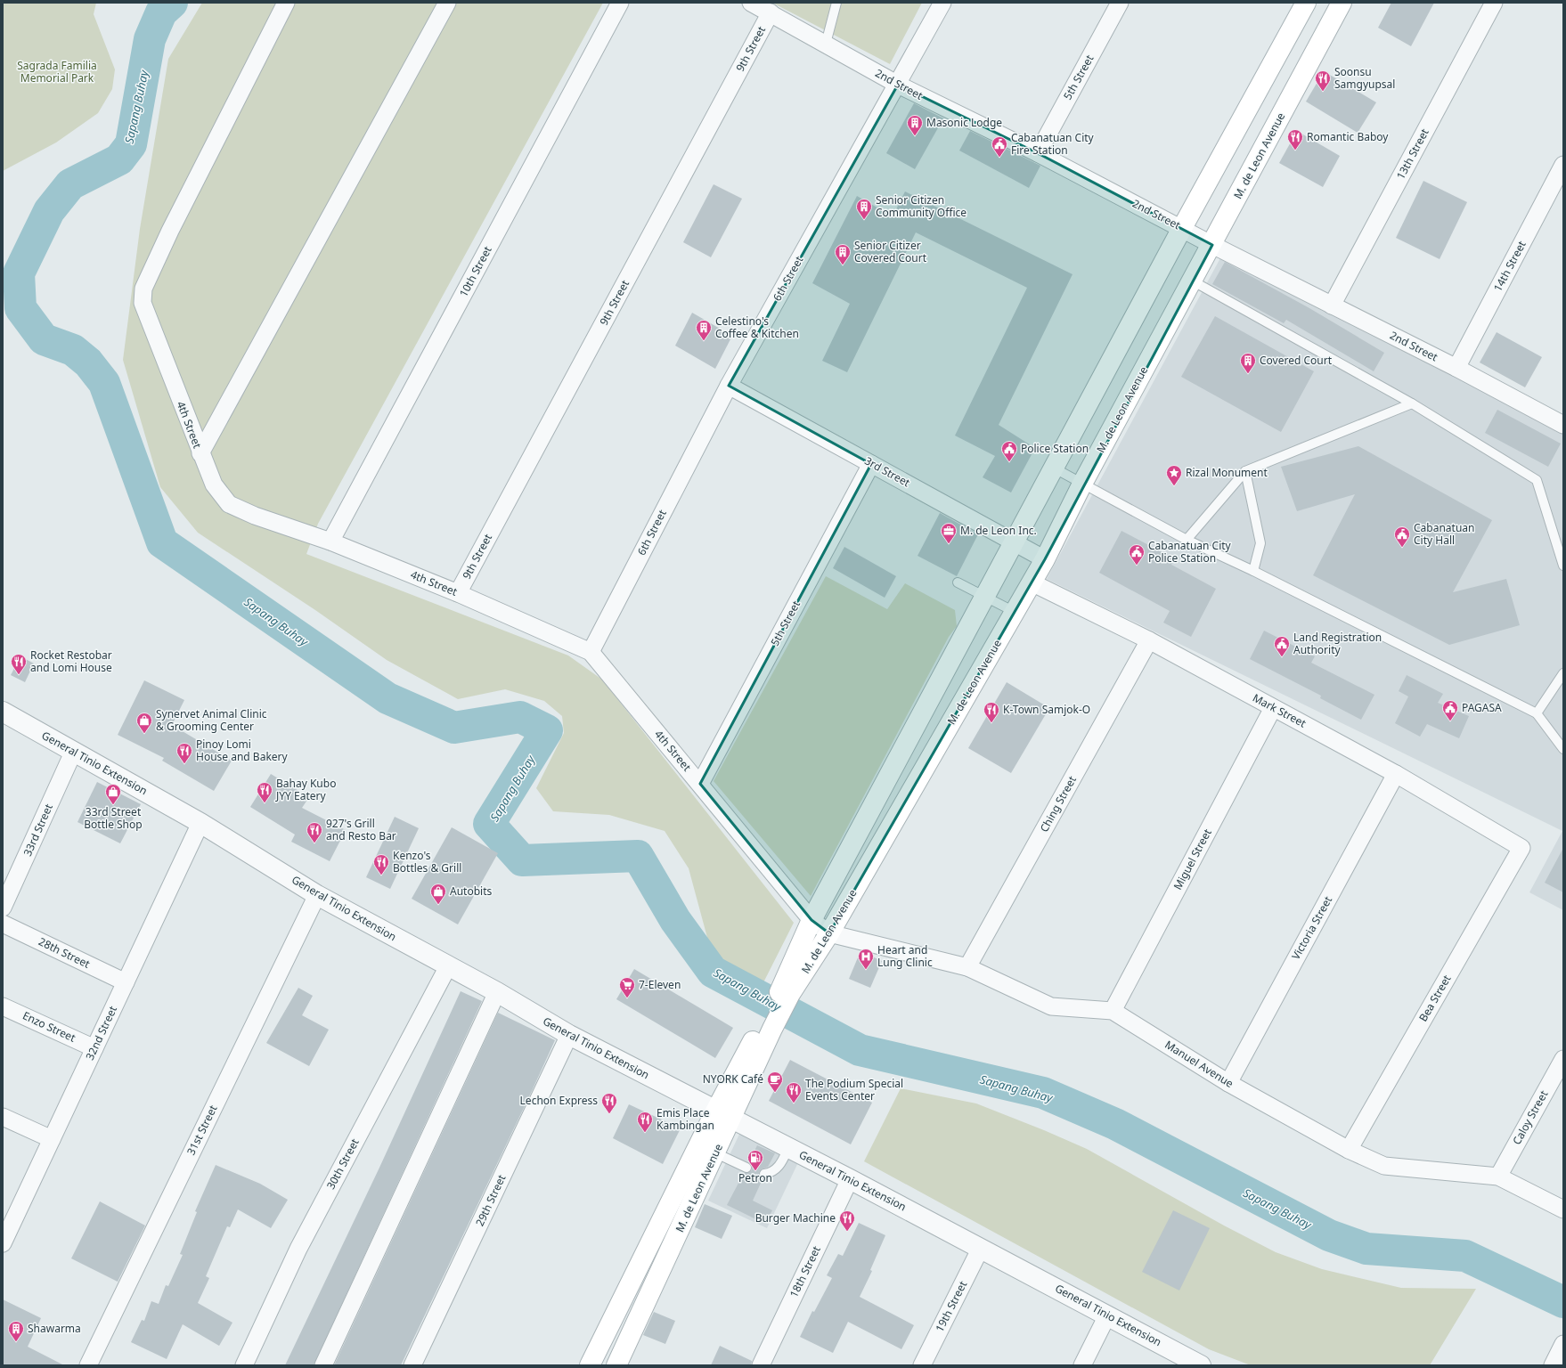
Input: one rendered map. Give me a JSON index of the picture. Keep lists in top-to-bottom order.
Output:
{
  "streets": {
    "main road": ["M. de Leon Avenue"],
    "street": [
      "9th Street",
      "5th Street",
      "2nd Street",
      "13th Street",
      "14th Street",
      "10th Street",
      "6th Street",
      "4th Street",
      "3rd Street",
      "Mark Street",
      "General Tinio Extension",
      "Ching Street",
      "33rd Street",
      "Miguel Street",
      "Victoria Street",
      "28th Street",
      "Bea Street",
      "Enzo Street",
      "32nd Street",
      "Manuel Avenue",
      "Caloy Street",
      "31st Street",
      "30th Street",
      "29th Street",
      "18th Street",
      "19th Street"
    ]
  },
  "crossings": [
    ["9th Street", "2nd Street"],
    ["9th Street", "4th Street"],
    ["5th Street", "2nd Street"],
    ["5th Street", "4th Street"],
    ["5th Street", "3rd Street"],
    ["2nd Street", "13th Street"],
    ["2nd Street", "M. de Leon Avenue"],
    ["2nd Street", "14th Street"],
    ["2nd Street", "6th Street"],
    ["M. de Leon Avenue", "4th Street"],
    ["M. de Leon Avenue", "3rd Street"],
    ["M. de Leon Avenue", "Mark Street"],
    ["M. de Leon Avenue", "General Tinio Extension"],
    ["M. de Leon Avenue", "Manuel Avenue"],
    ["10th Street", "4th Street"],
    ["6th Street", "4th Street"],
    ["6th Street", "3rd Street"],
    ["4th Street", "Manuel Avenue"],
    ["Mark Street", "Ching Street"],
    ["Mark Street", "Miguel Street"],
    ["Mark Street", "Victoria Street"],
    ["Mark Street", "Bea Street"],
    ["General Tinio Extension", "33rd Street"],
    ["General Tinio Extension", "32nd Street"],
    ["General Tinio Extension", "31st Street"],
    ["General Tinio Extension", "30th Street"],
    ["General Tinio Extension", "29th Street"],
    ["General Tinio Extension", "18th Street"],
    ["General Tinio Extension", "19th Street"],
    ["Ching Street", "Manuel Avenue"],
    ["Miguel Street", "Manuel Avenue"],
    ["Victoria Street", "Manuel Avenue"],
    ["28th Street", "32nd Street"],
    ["Bea Street", "Manuel Avenue"],
    ["Enzo Street", "32nd Street"],
    ["Manuel Avenue", "Caloy Street"]
  ],
  "water": ["Sapang Buhay"],
  "parks": ["Sagrada Familia Memorial Park"],
  "places": {
    "restaurant": [
      "Soonsu Samgyupsal",
      "Romantic Baboy",
      "Rocket Restobar and Lomi House",
      "K-Town Samjok-O",
      "Pinoy Lomi House and Bakery",
      "Bahay Kubo JYY Eatery",
      "927's Grill and Resto Bar",
      "Kenzo's Bottles & Grill",
      "The Podium Special Events Center",
      "Lechon Express",
      "Emis Place Kambingan",
      "Burger Machine"
    ],
    "building": [
      "Masonic Lodge",
      "Senior Citizen Community Office",
      "Senior Citizer Covered Court",
      "Celestino's Coffee & Kitchen",
      "Covered Court",
      "Shawarma"
    ],
    "public building": [
      "Cabanatuan City Fire Station",
      "Police Station",
      "Cabanatuan City Hall",
      "Cabanatuan City Police Station",
      "Land Registration Authority",
      "PAGASA"
    ],
    "place": ["Rizal Monument"],
    "office": ["M. de Leon Inc."],
    "shop": ["Synervet Animal Clinic & Grooming Center", "33rd Street Bottle Shop", "Autobits"],
    "hospital": ["Heart and Lung Clinic"],
    "supermarket": ["7-Eleven"],
    "cafe": ["NYORK Café"],
    "fuel station": ["Petron"]
  }
}
